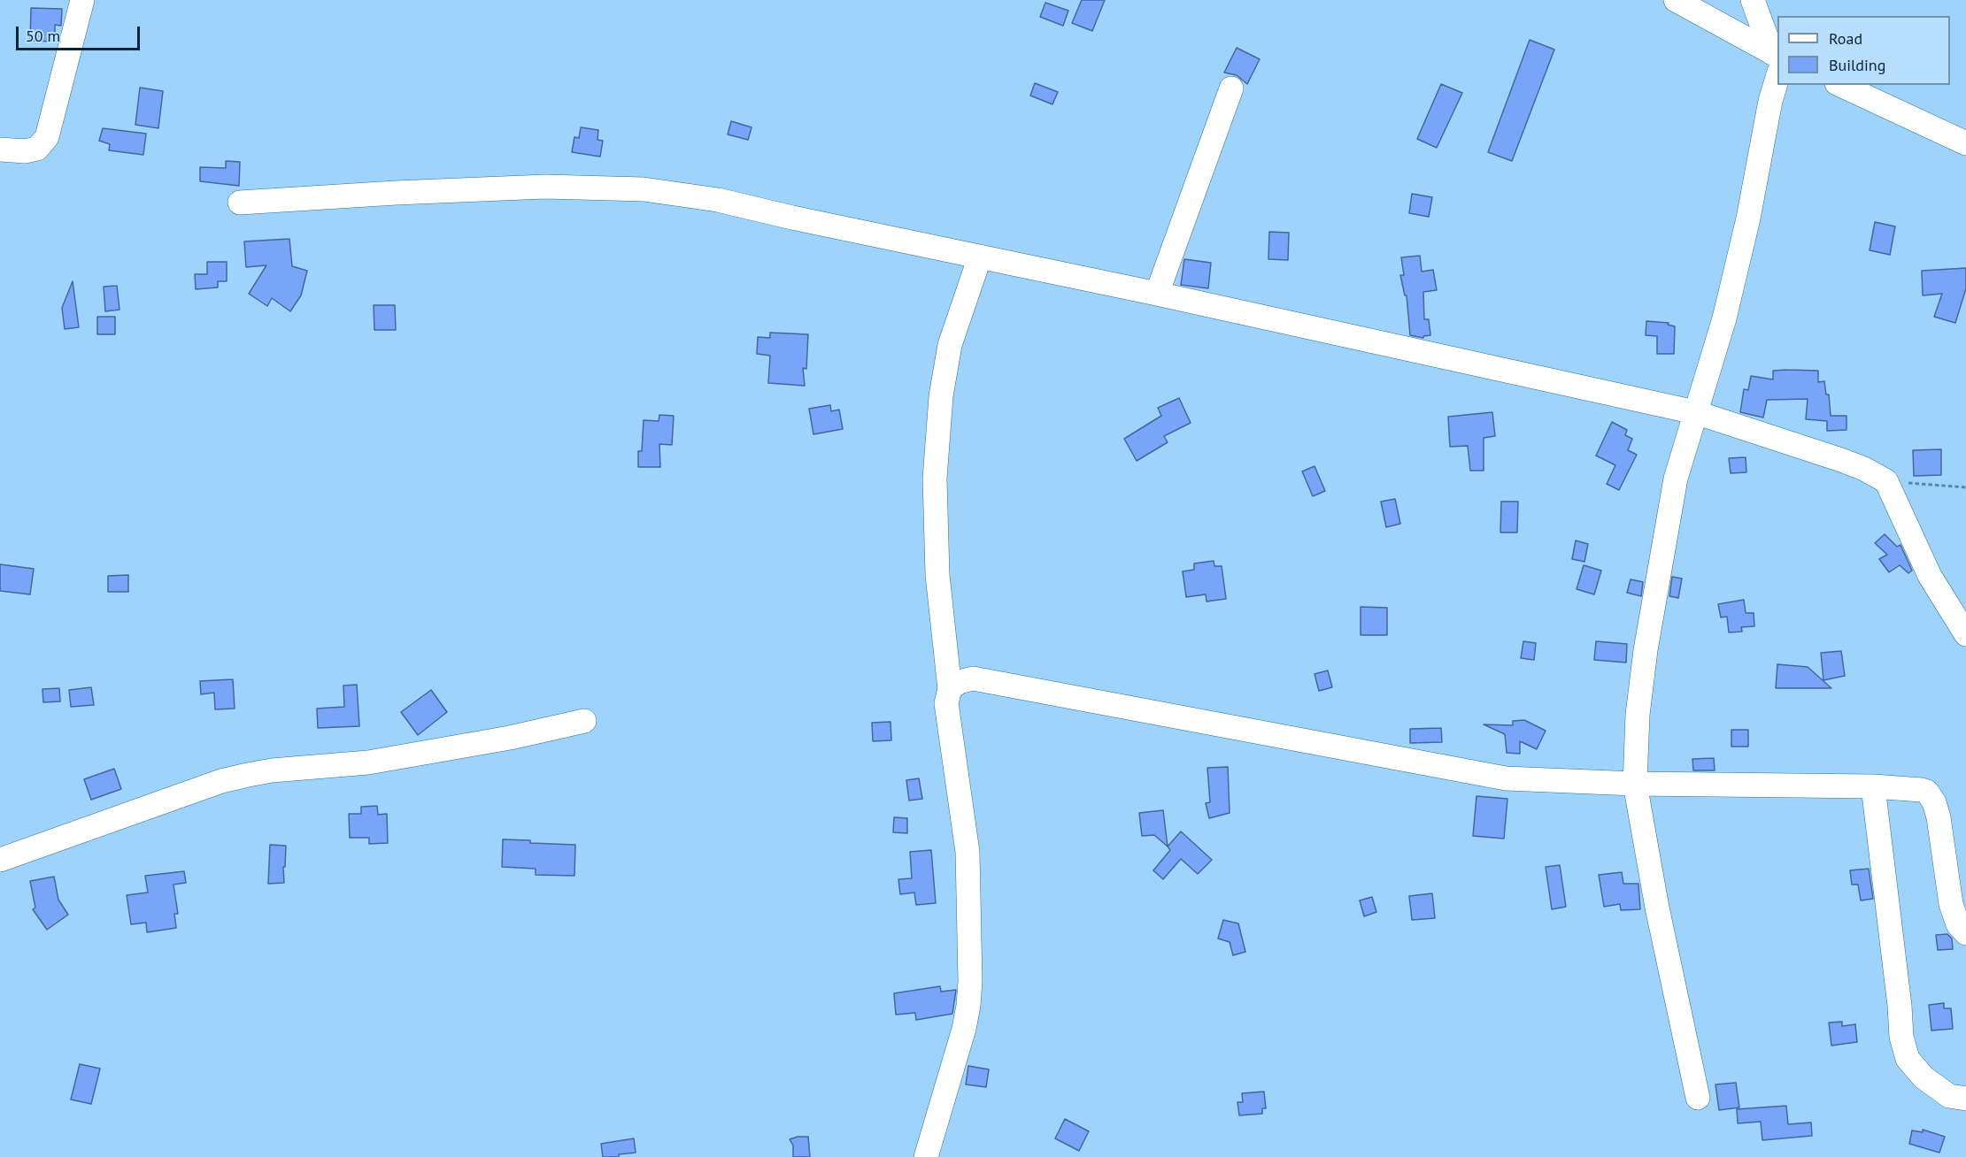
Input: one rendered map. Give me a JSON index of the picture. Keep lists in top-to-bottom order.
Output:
{
  "legend": ["Road", "Building"],
  "scale_bar": "50 m"
}
